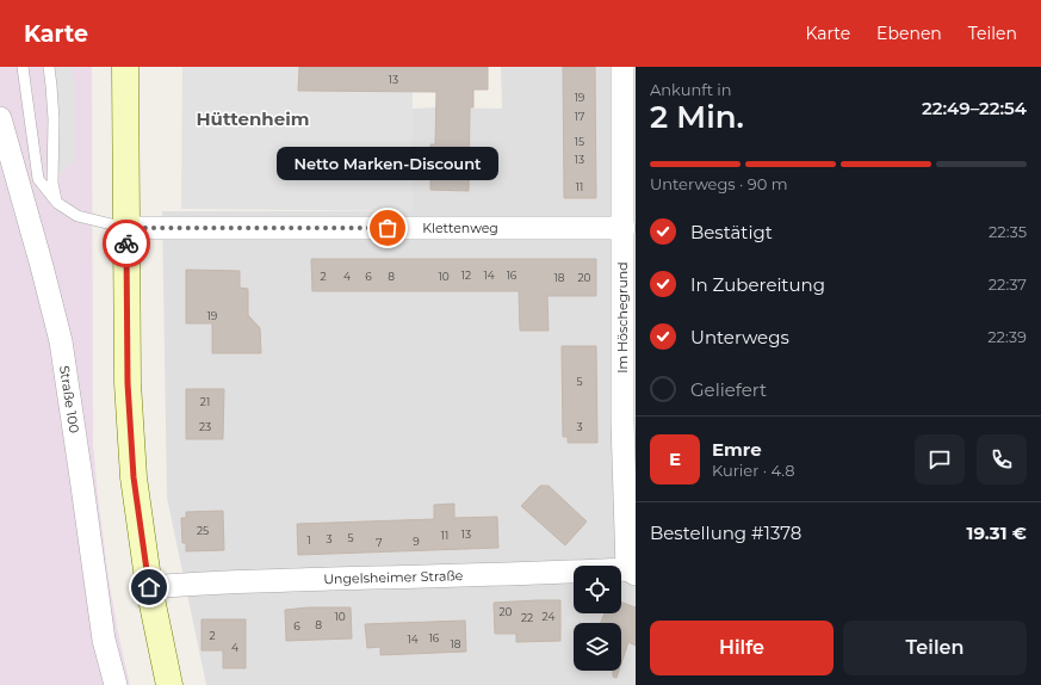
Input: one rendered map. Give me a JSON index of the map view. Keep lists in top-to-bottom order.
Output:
{
  "streets": {
    "street": [
      "Klettenweg",
      "Im Höschegrund",
      "Straße 100",
      "Ungelsheimer Straße"
    ]
  },
  "crossings": [
    ["Klettenweg", "Im Höschegrund"],
    ["Im Höschegrund", "Ungelsheimer Straße"]
  ],
  "districts": ["Hüttenheim"],
  "places": ["Netto Marken-Discount"],
  "house_numbers": [
    "13",
    "19",
    "17",
    "15",
    "13",
    "11",
    "12",
    "14",
    "16",
    "2",
    "4",
    "6",
    "8",
    "10",
    "18",
    "20",
    "19",
    "5",
    "21",
    "23",
    "3",
    "25",
    "13",
    "11",
    "5",
    "3",
    "1",
    "9",
    "7",
    "20",
    "10",
    "24",
    "22",
    "8",
    "6",
    "2",
    "16",
    "14",
    "18",
    "4"
  ],
  "page": {
    "header": "Karte",
    "nav": ["Karte", "Ebenen", "Teilen"],
    "heading": ["2 Min.", "Ankunft in", "22:49–22:54"],
    "panel": [
      "Emre",
      "Kurier · 4.8",
      "Bestellung #1378",
      "19.31 €"
    ],
    "bubble": "Netto Marken-Discount",
    "bar": "Unterwegs · 90 m",
    "list": [
      ["Bestätigt", "22:35"],
      ["In Zubereitung", "22:37"],
      ["Unterwegs", "22:39"],
      "Geliefert"
    ],
    "round": "E",
    "buttons": ["Hilfe", "Teilen"]
  }
}
